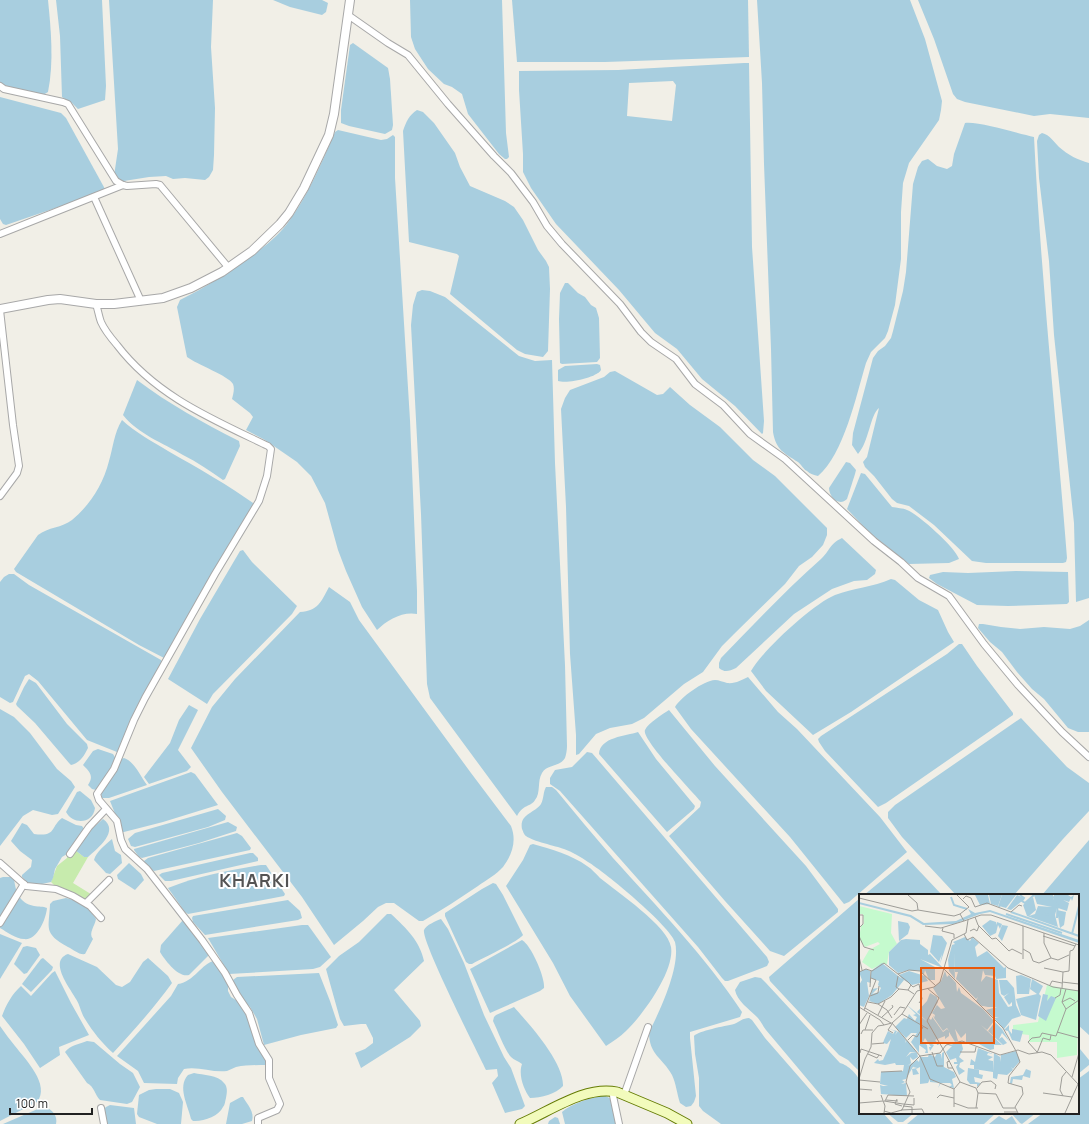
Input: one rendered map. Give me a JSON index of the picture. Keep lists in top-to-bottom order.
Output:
{
  "districts": ["KHARKI"],
  "scale_bar": "100 m"
}
